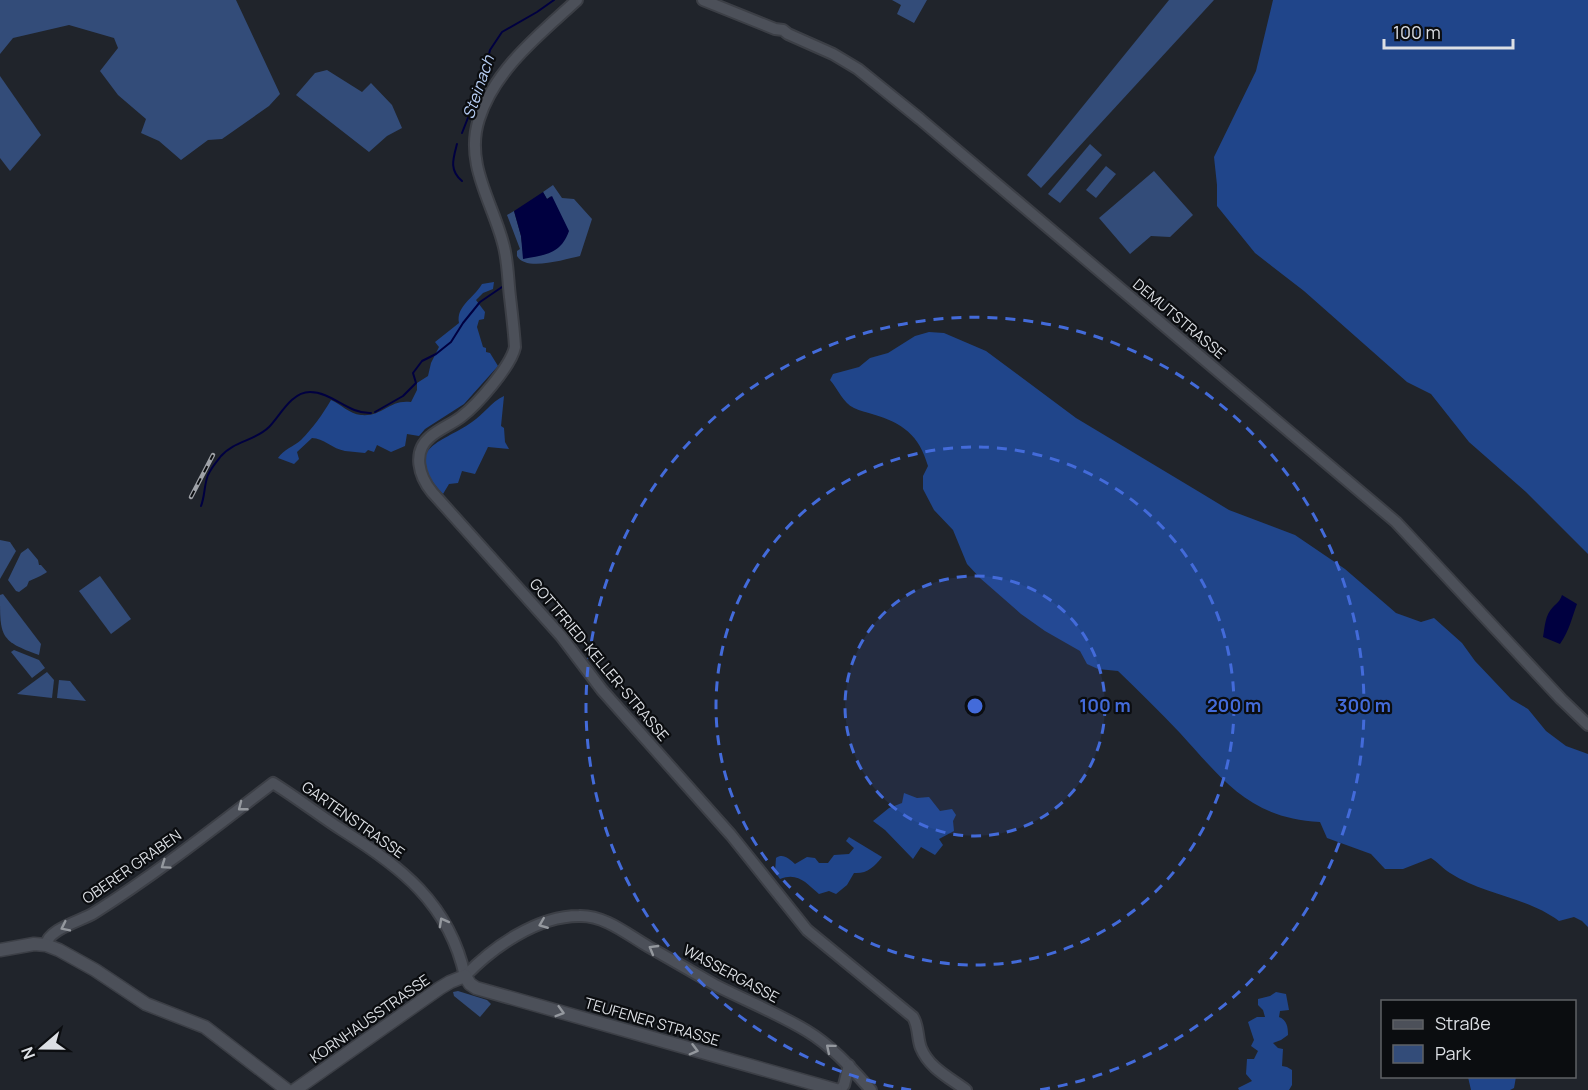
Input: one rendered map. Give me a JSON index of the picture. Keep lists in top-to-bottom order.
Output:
{
  "streets": {
    "main road": ["KORNHAUSSTRASSE", "TEUFENER STRASSE"],
    "street": [
      "DEMUTSTRASSE",
      "GOTTFRIED-KELLER-STRASSE",
      "GARTENSTRASSE",
      "OBERER GRABEN",
      "WASSERGASSE"
    ]
  },
  "crossings": [
    ["GARTENSTRASSE", "OBERER GRABEN"],
    ["GARTENSTRASSE", "WASSERGASSE"],
    ["GARTENSTRASSE", "KORNHAUSSTRASSE"],
    ["GARTENSTRASSE", "TEUFENER STRASSE"],
    ["WASSERGASSE", "KORNHAUSSTRASSE"],
    ["WASSERGASSE", "TEUFENER STRASSE"],
    ["KORNHAUSSTRASSE", "TEUFENER STRASSE"]
  ],
  "one_way": [
    "GARTENSTRASSE",
    "OBERER GRABEN",
    "WASSERGASSE",
    "TEUFENER STRASSE"
  ],
  "water": ["Steinach"],
  "legend": ["Straße", "Park"],
  "scale_bar": "100 m",
  "north": "left",
  "rings": ["100 m", "200 m", "300 m"]
}
